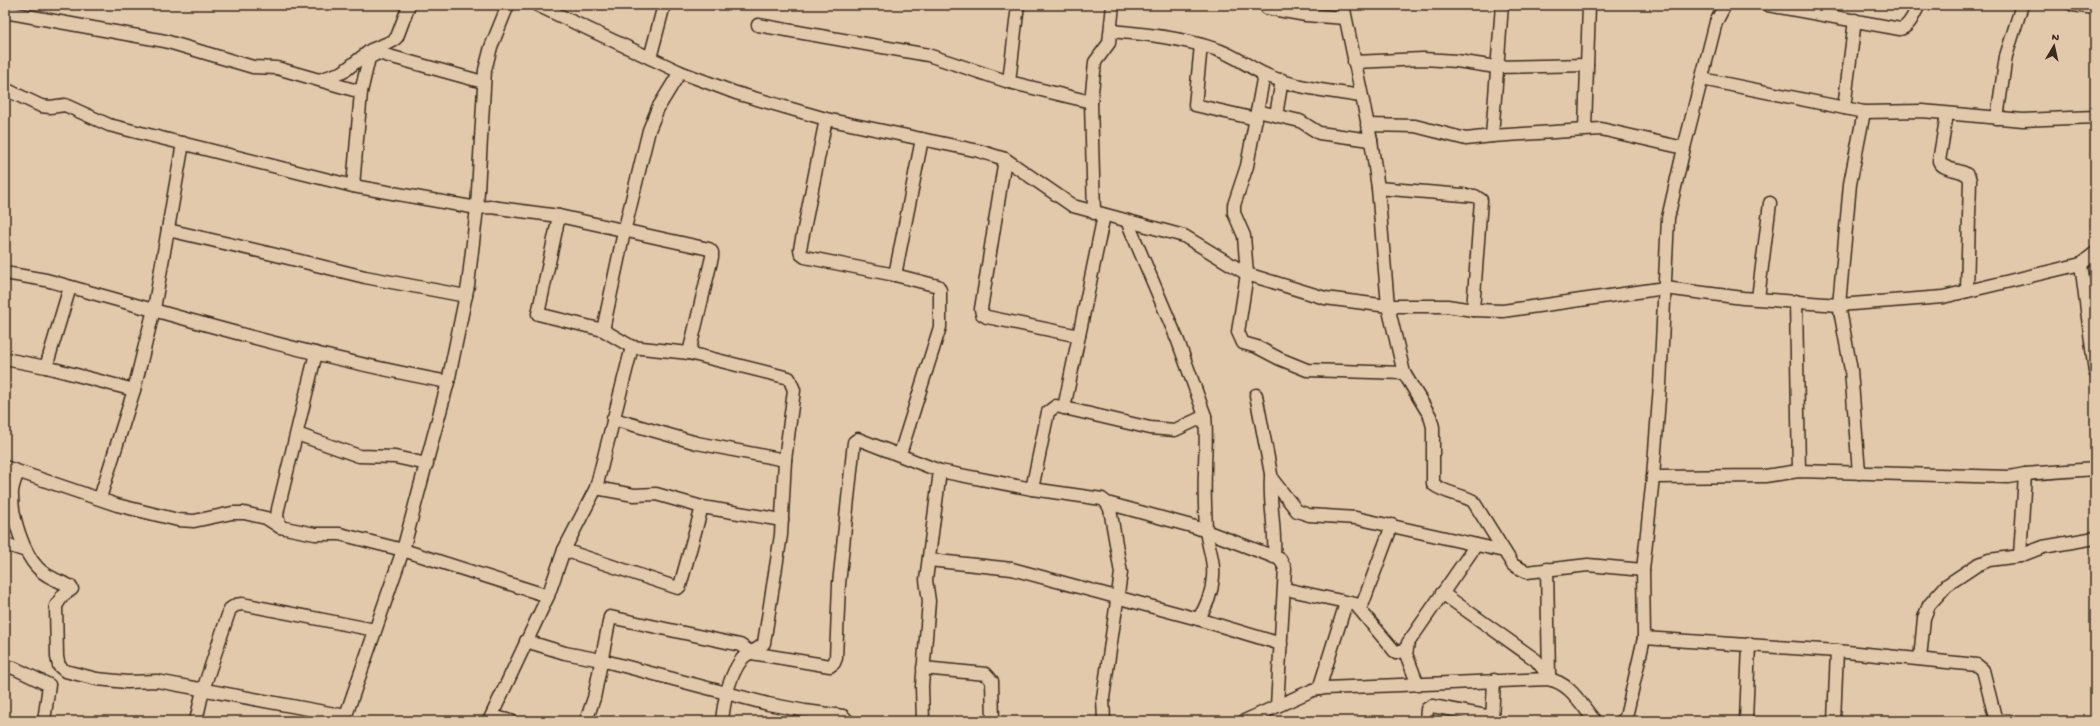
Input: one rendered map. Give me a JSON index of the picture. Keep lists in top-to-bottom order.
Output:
{
  "north": "top"
}
